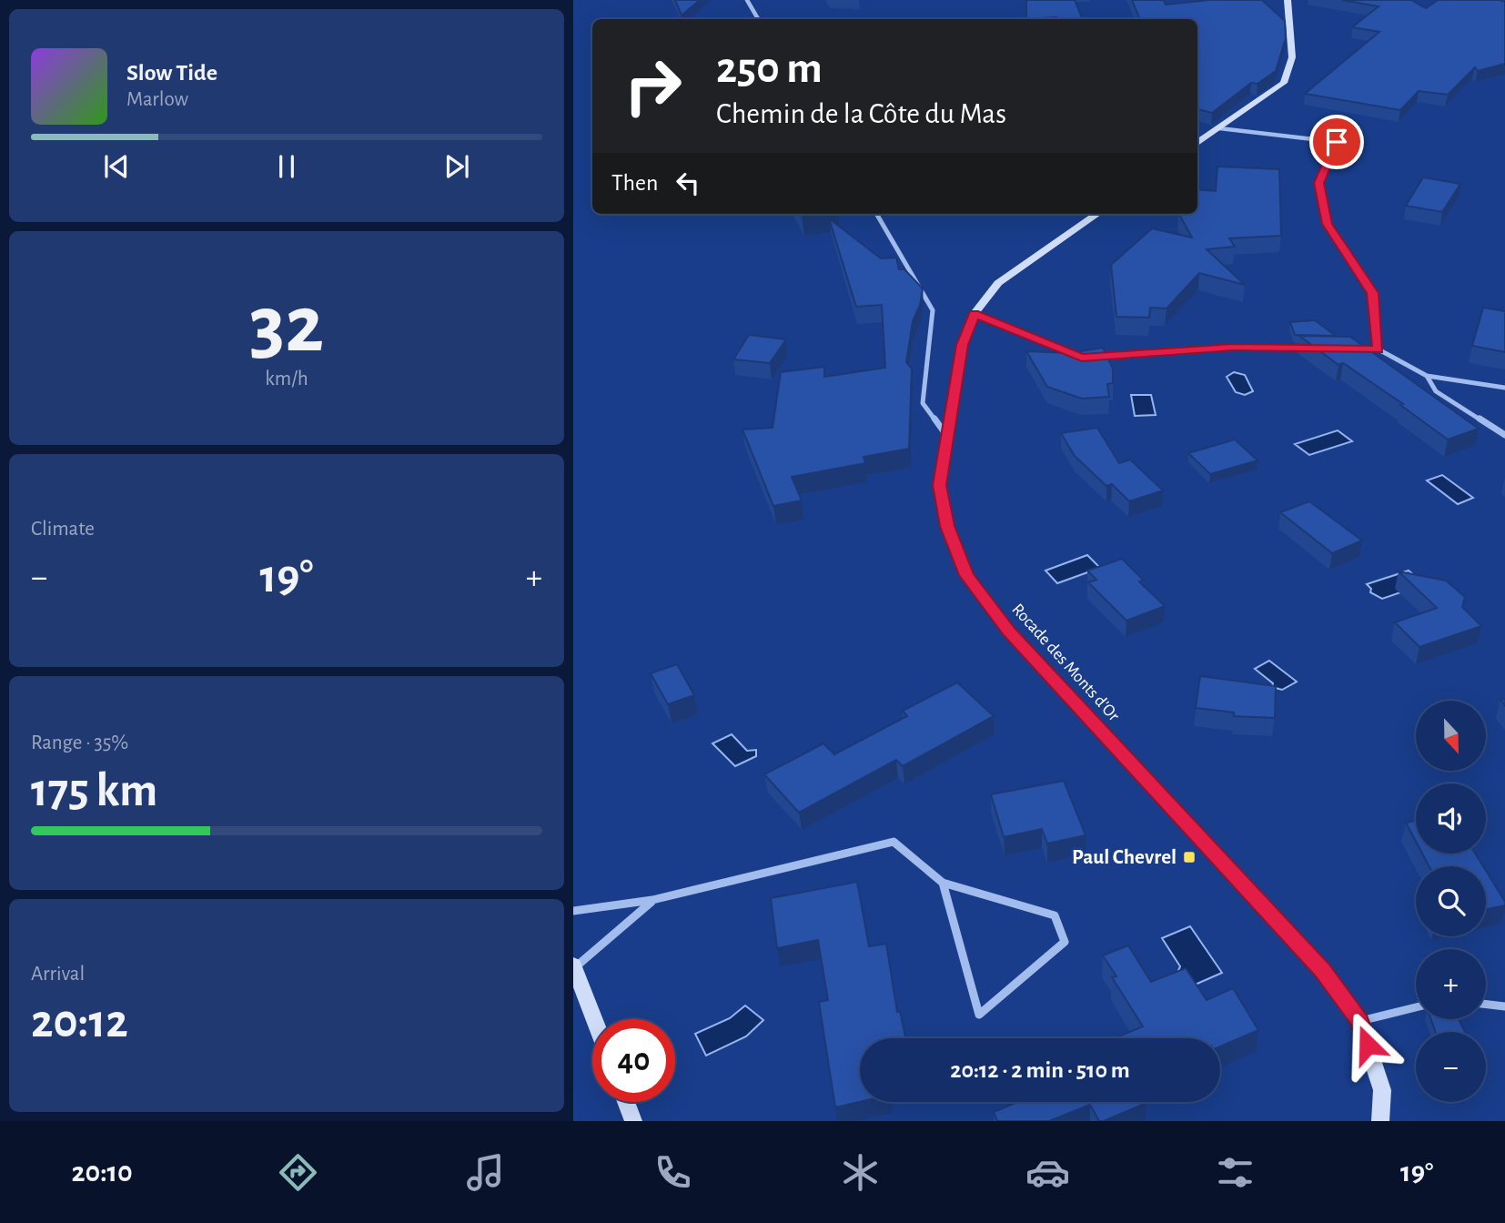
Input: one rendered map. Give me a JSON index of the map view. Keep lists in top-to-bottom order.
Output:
{
  "streets": {
    "street": ["Rocade des Monts d'Or"]
  },
  "places": {
    "transit": ["Paul Chevrel"]
  },
  "north": "bottom",
  "page": {
    "turn": ["250 m", "Chemin de la Côte du Mas"],
    "song": ["Slow Tide", "Marlow"],
    "then": "Then",
    "tile": [
      ["32", "km/h"],
      "Climate",
      ["Range · 35%", "175 km"],
      ["Arrival", "20:12"]
    ],
    "heat": ["−", "19°", "+"],
    "map_buttons": ["+", "−"],
    "limit": "40",
    "trip": "20:12 · 2 min · 510 m",
    "tabs": ["20:10", "19°"]
  }
}
